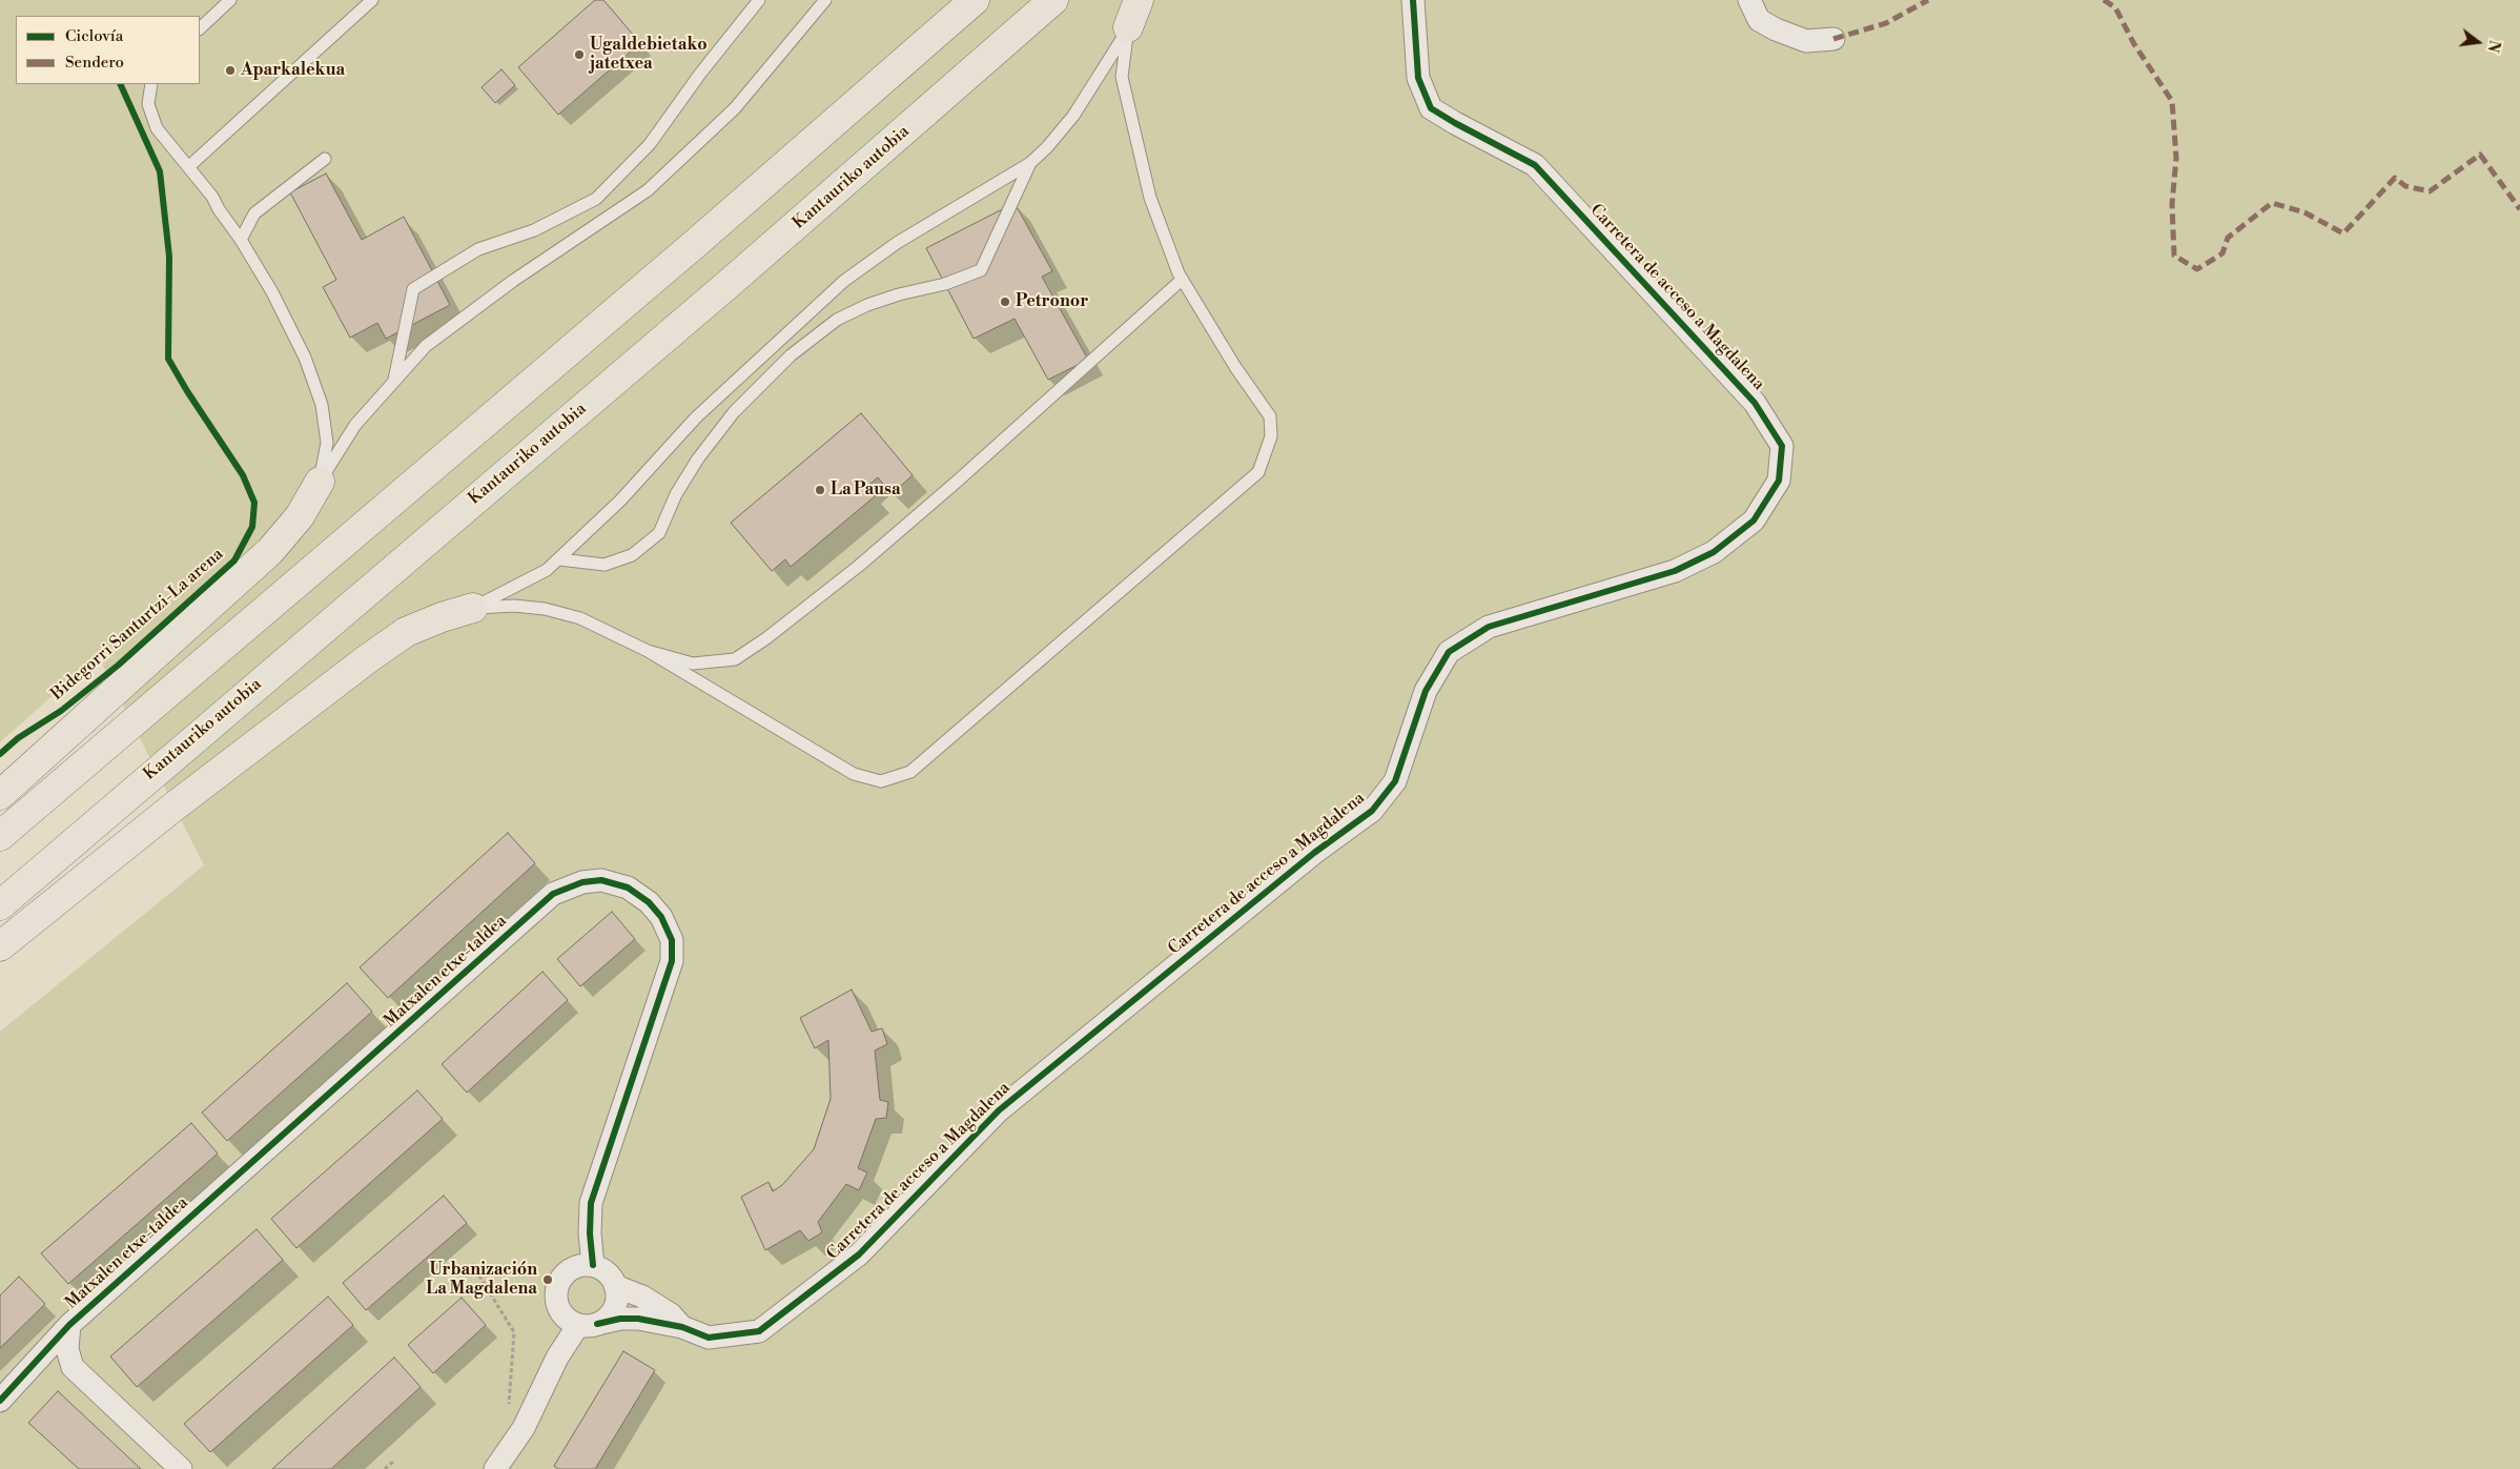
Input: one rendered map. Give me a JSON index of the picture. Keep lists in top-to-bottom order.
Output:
{
  "streets": {
    "highway": ["Kantauriko autobia"],
    "street": ["Carretera de acceso a Magdalena", "Matxalen etxe-taldea"],
    "cycle path": ["Bidegorri Santurtzi-La arena"]
  },
  "crossings": [
    ["Carretera de acceso a Magdalena", "Matxalen etxe-taldea"]
  ],
  "places": [
    "Ugaldebietako jatetxea",
    "Aparkalekua",
    "Petronor",
    "La Pausa",
    "Urbanización La Magdalena"
  ],
  "legend": ["Ciclovía", "Sendero"],
  "north": "right"
}
